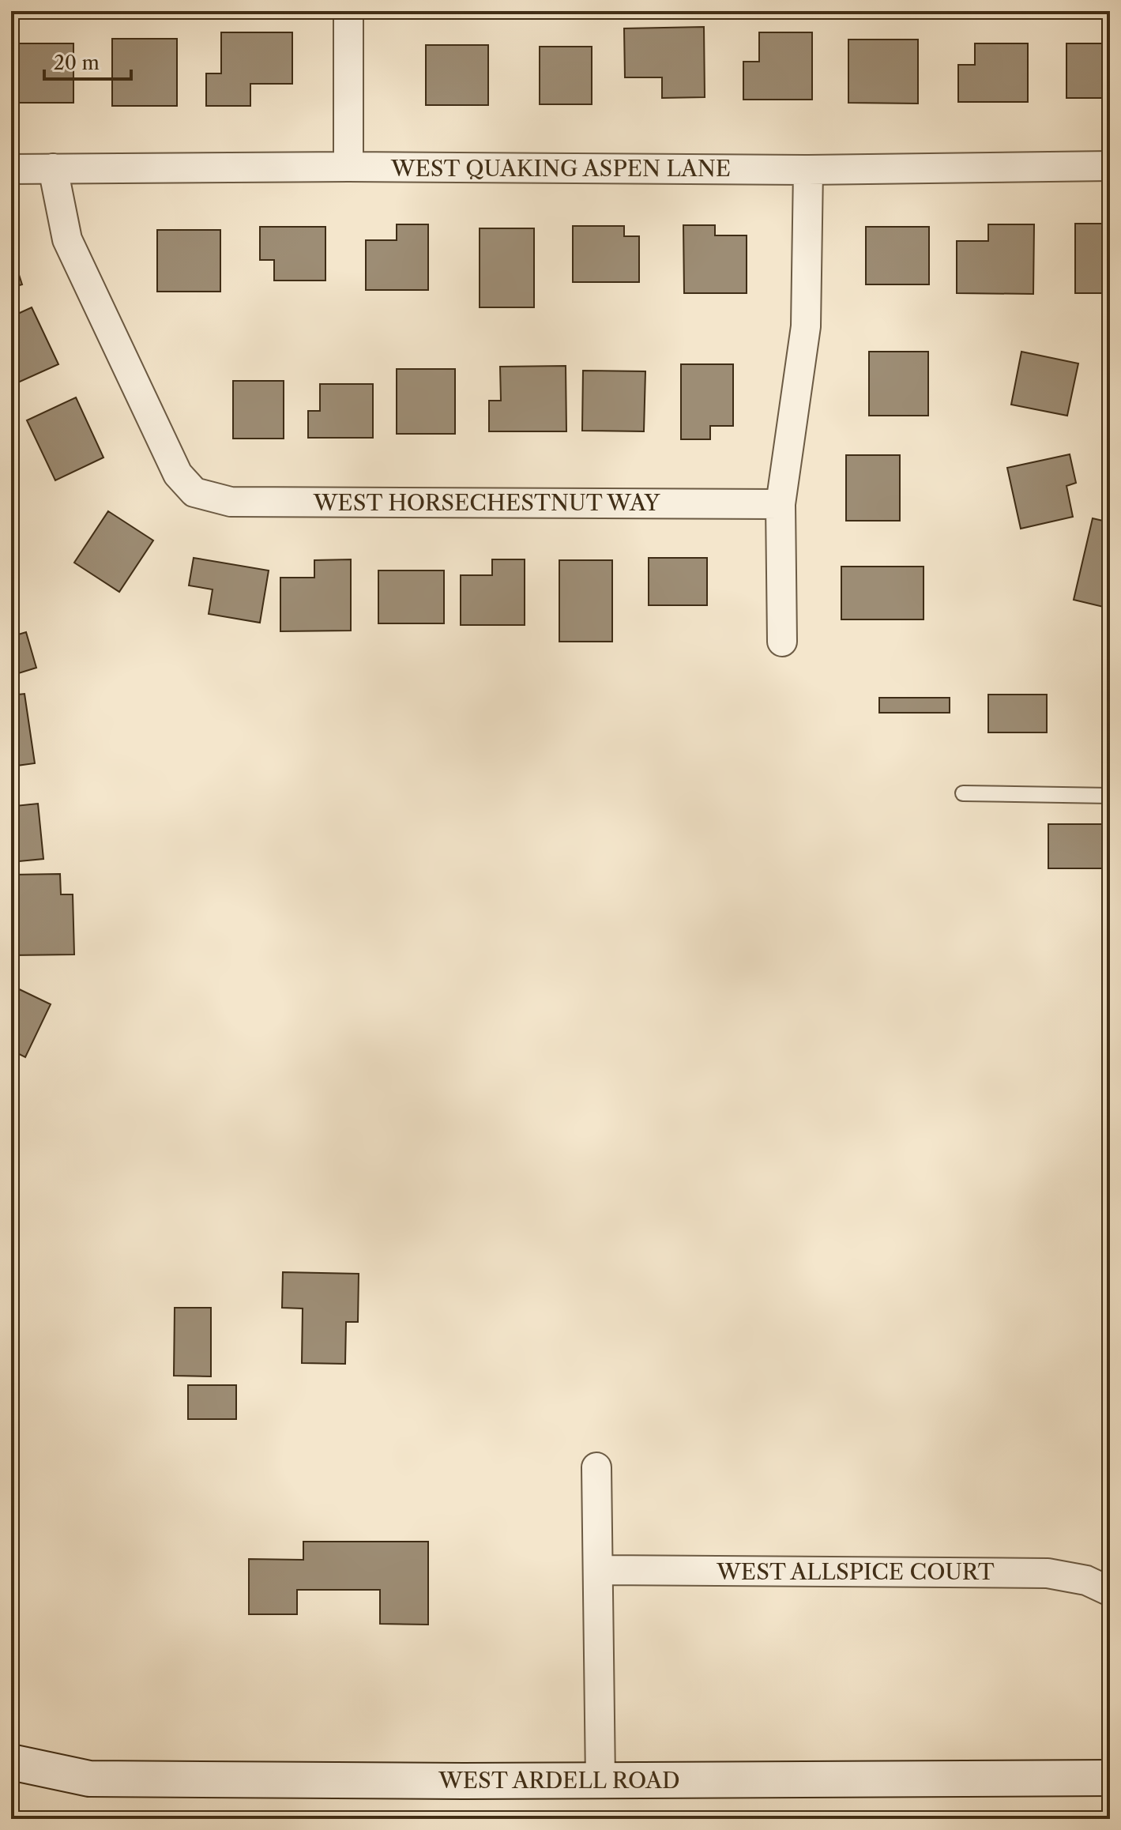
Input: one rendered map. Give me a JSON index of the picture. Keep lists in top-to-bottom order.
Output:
{
  "streets": {
    "street": [
      "WEST QUAKING ASPEN LANE",
      "WEST HORSECHESTNUT WAY",
      "WEST ALLSPICE COURT",
      "WEST ARDELL ROAD"
    ]
  },
  "crossings": [
    ["WEST QUAKING ASPEN LANE", "WEST HORSECHESTNUT WAY"]
  ],
  "scale_bar": "20 m"
}
